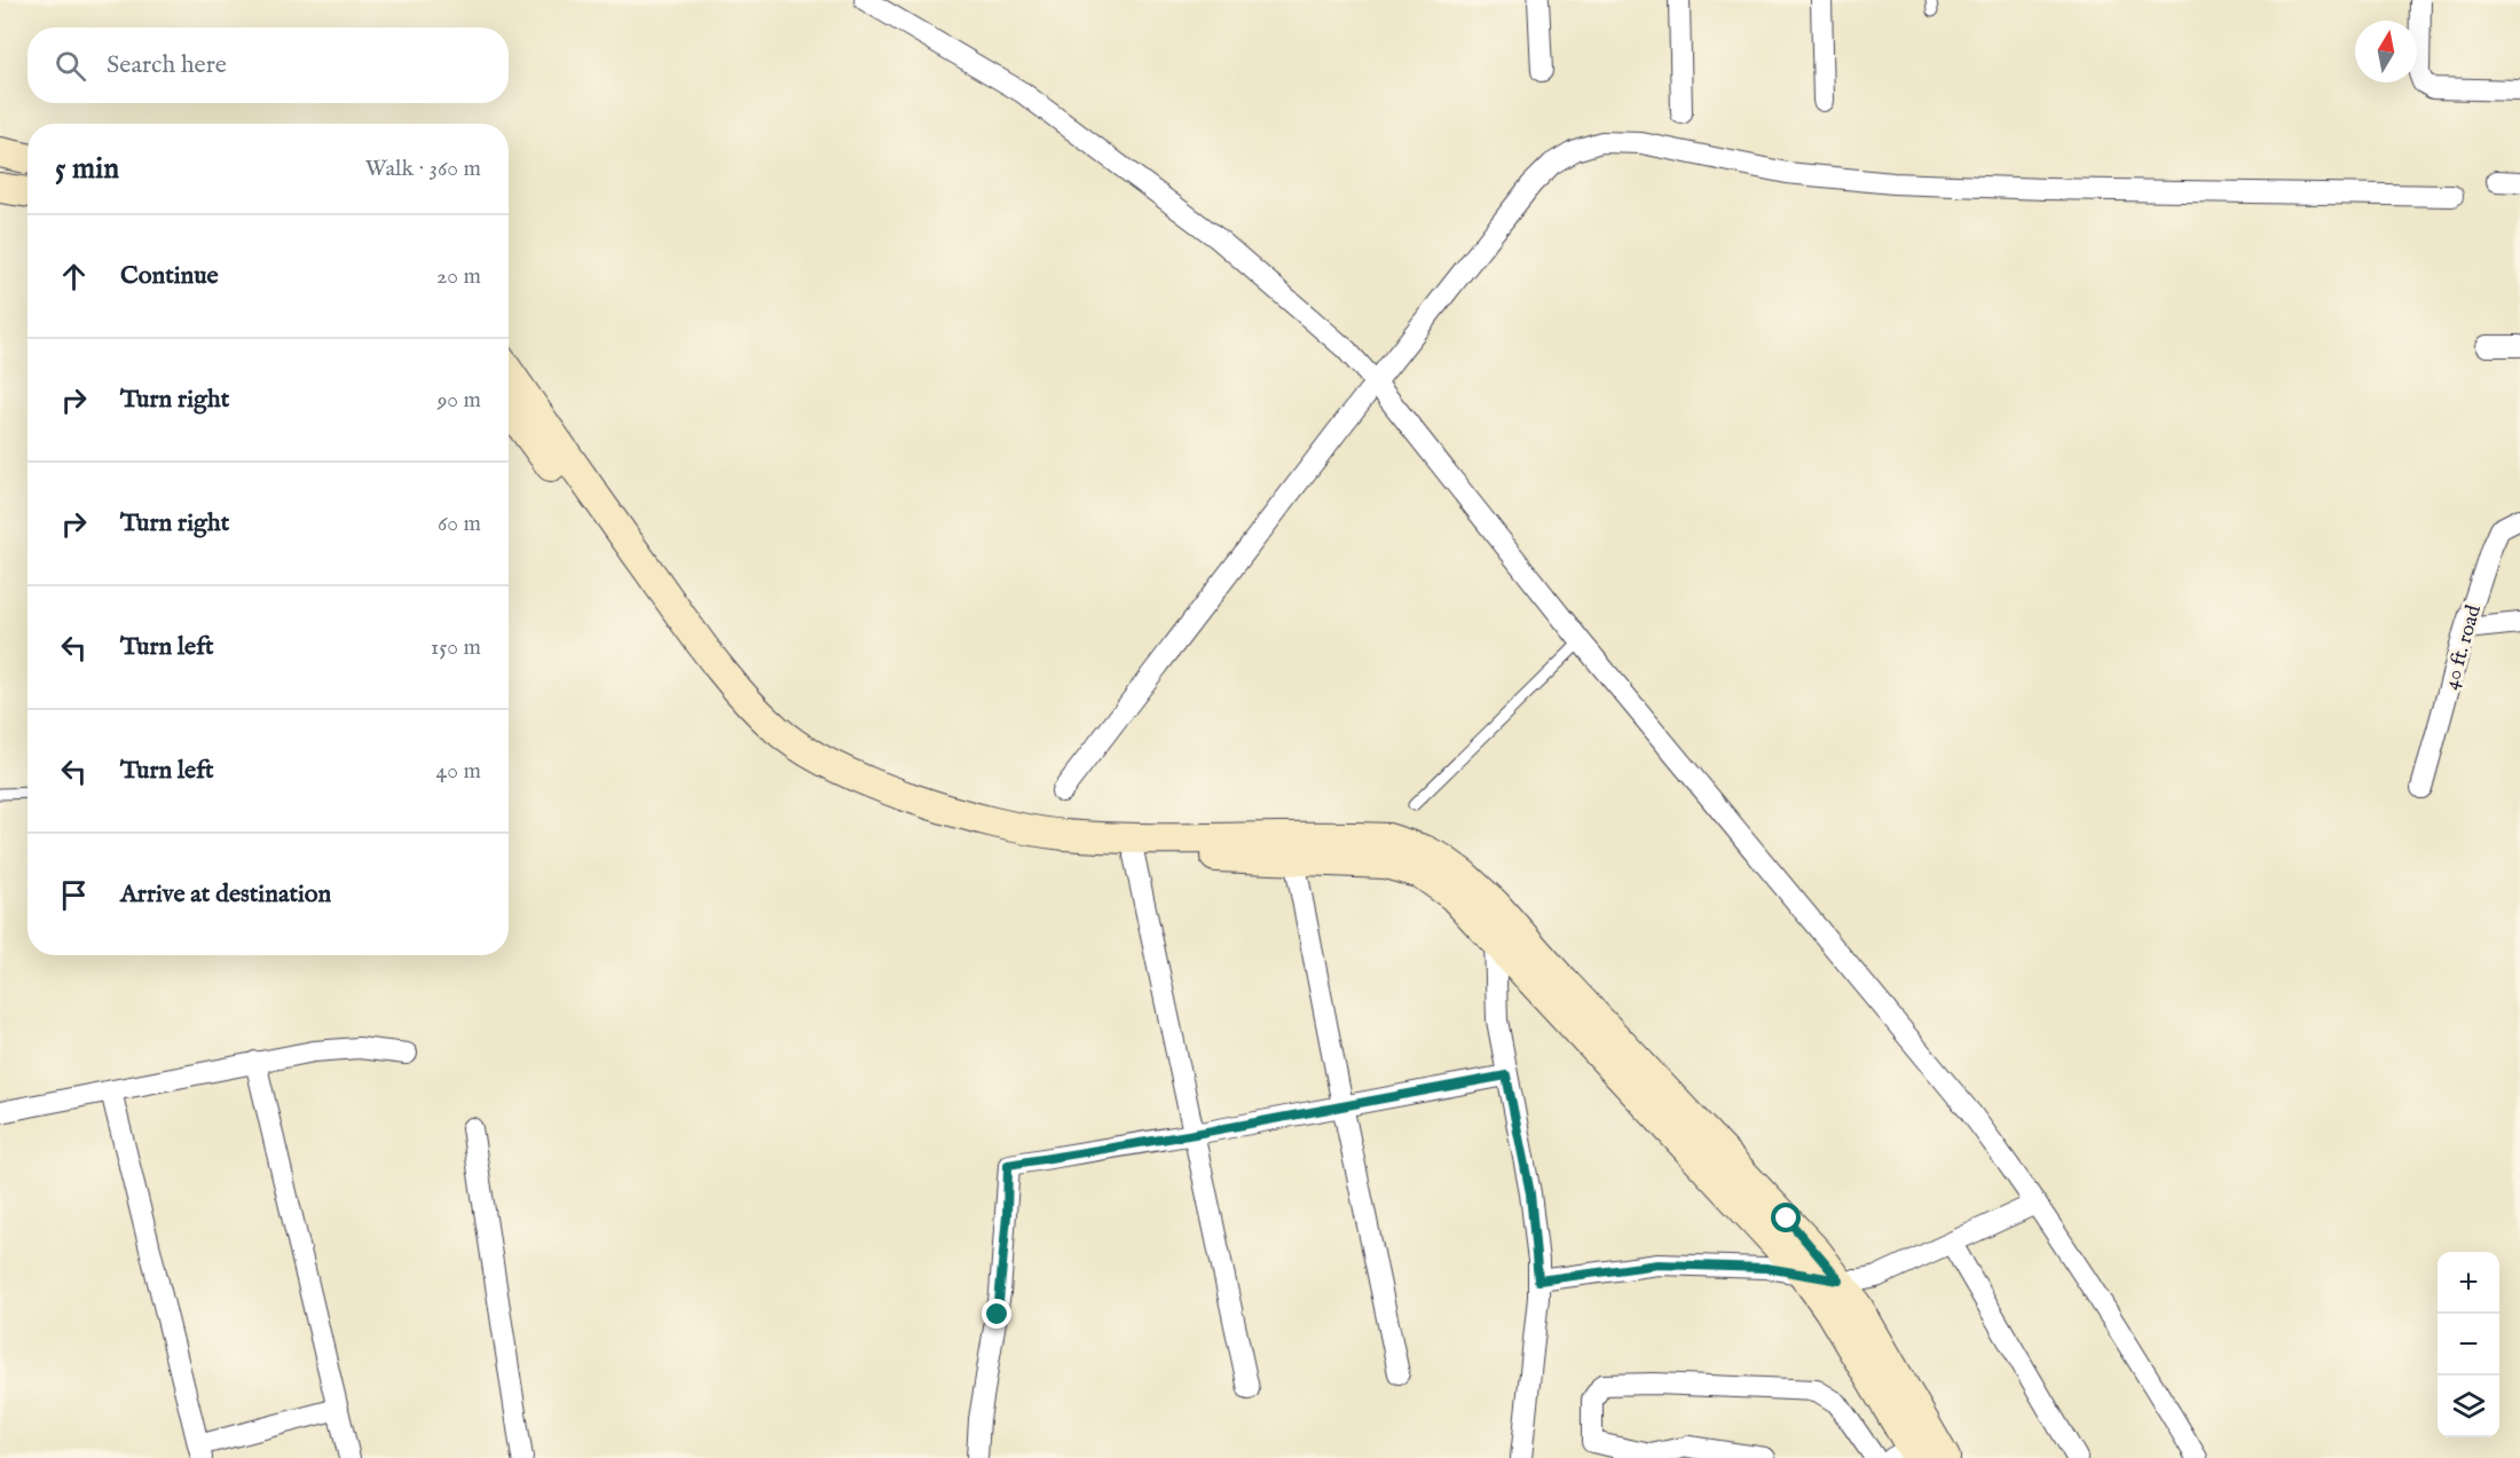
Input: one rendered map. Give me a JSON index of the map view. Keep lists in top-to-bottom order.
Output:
{
  "streets": {
    "street": ["40 ft. road"]
  },
  "north": "top",
  "page": {
    "search": "Search here",
    "heading": ["5 min", "Walk · 360 m"],
    "list": [
      ["Continue", "20 m"],
      ["Turn right", "90 m"],
      ["Turn right", "60 m"],
      ["Turn left", "150 m"],
      ["Turn left", "40 m"],
      "Arrive at destination"
    ],
    "map_buttons": ["+", "−"]
  }
}
